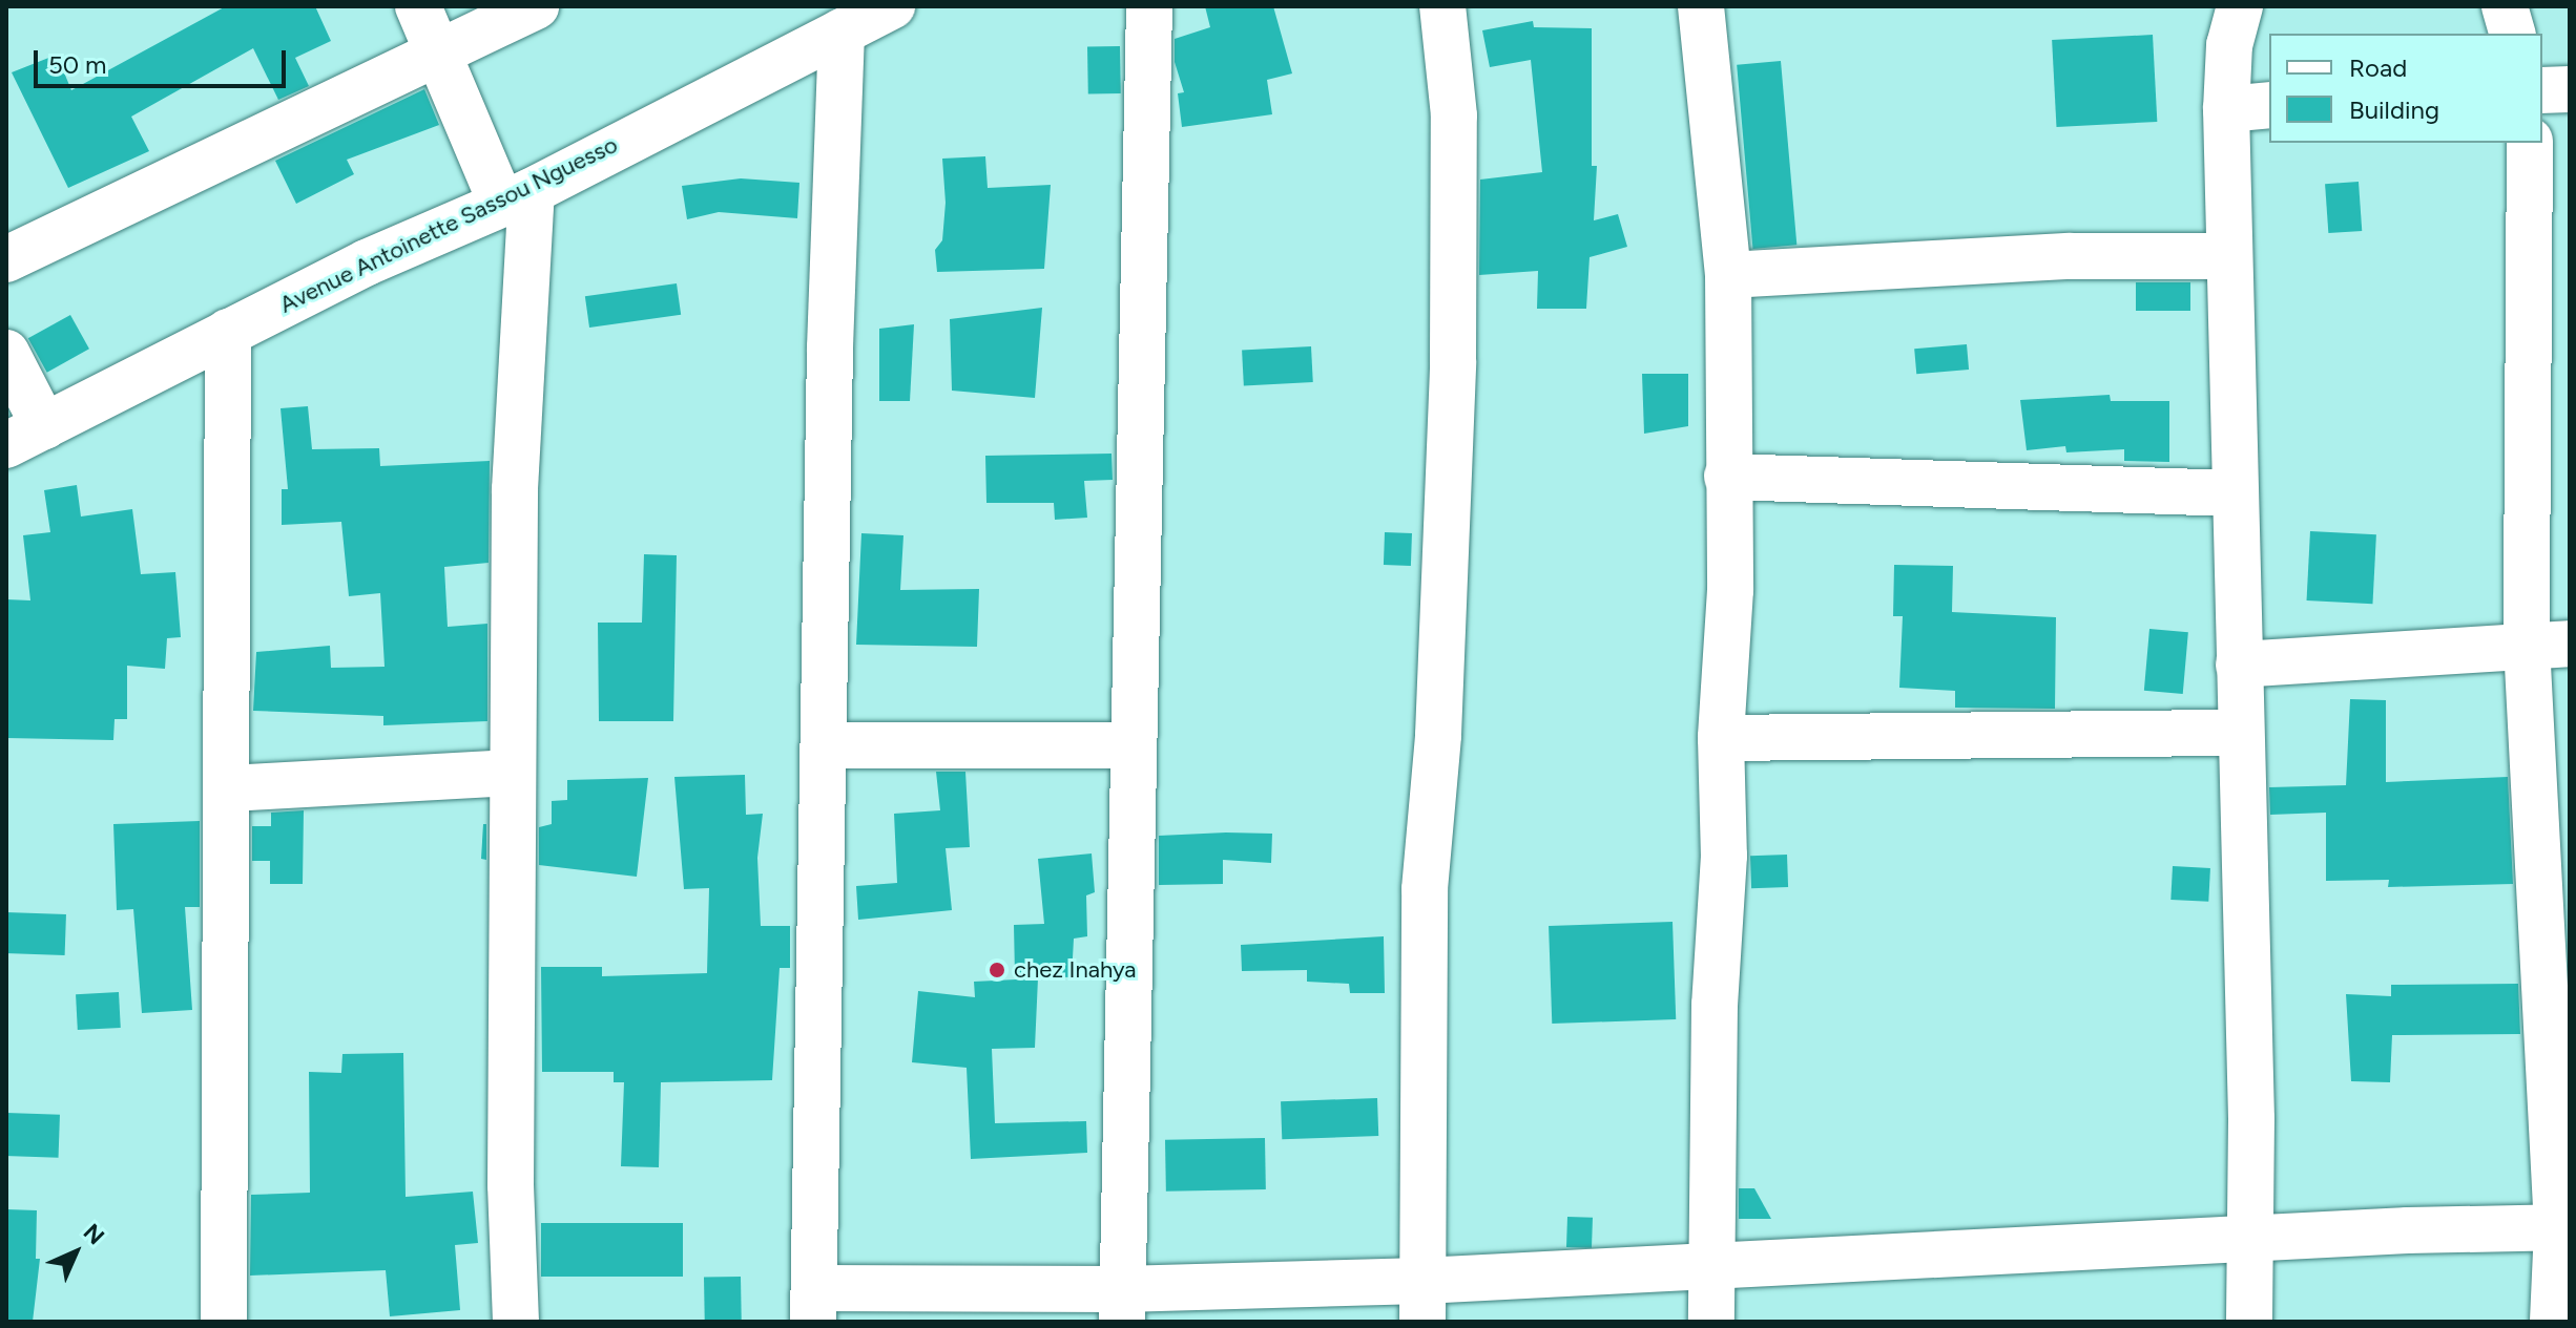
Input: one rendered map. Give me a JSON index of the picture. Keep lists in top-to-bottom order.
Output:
{
  "streets": {
    "street": ["Avenue Antoinette Sassou Nguesso"]
  },
  "places": ["chez Inahya"],
  "legend": ["Road", "Building"],
  "scale_bar": "50 m",
  "north": "top right"
}
